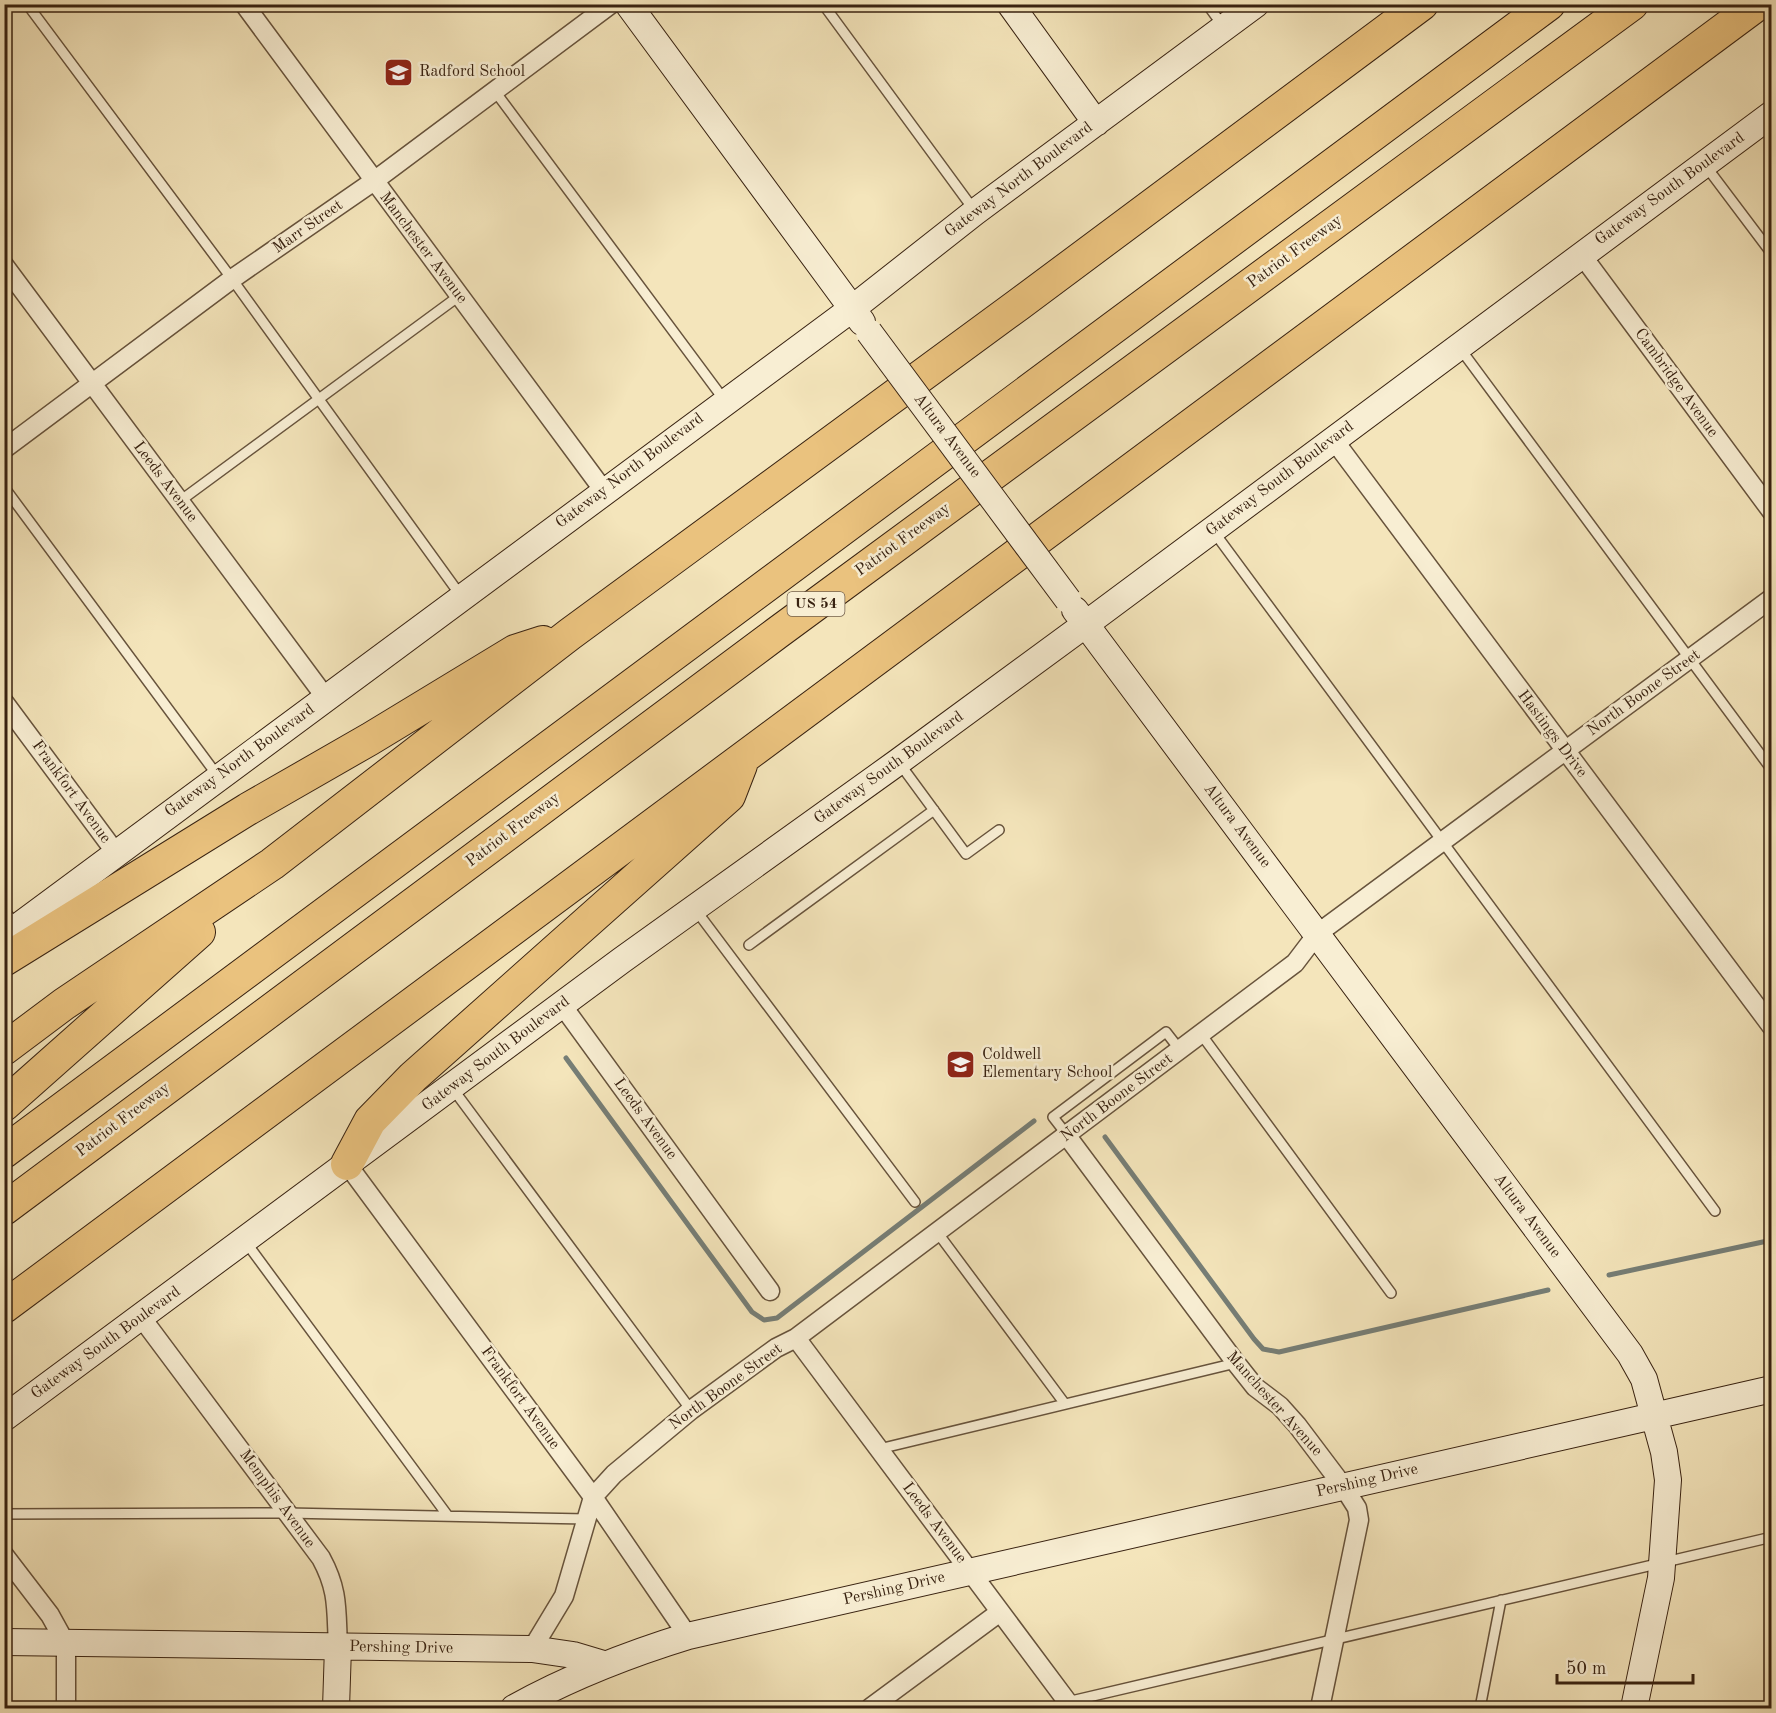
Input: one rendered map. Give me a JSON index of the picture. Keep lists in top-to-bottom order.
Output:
{
  "streets": {
    "highway": ["Patriot Freeway", "US 54"],
    "main road": [
      "Gateway North Boulevard",
      "Gateway South Boulevard",
      "Altura Avenue",
      "Pershing Drive",
      "Memphis Avenue"
    ],
    "street": [
      "Marr Street",
      "Manchester Avenue",
      "Cambridge Avenue",
      "Leeds Avenue",
      "North Boone Street",
      "Hastings Drive",
      "Frankfort Avenue"
    ]
  },
  "crossings": [
    ["Gateway North Boulevard", "Manchester Avenue"],
    ["Gateway North Boulevard", "Altura Avenue"],
    ["Gateway North Boulevard", "Leeds Avenue"],
    ["Gateway North Boulevard", "Frankfort Avenue"],
    ["Gateway South Boulevard", "Cambridge Avenue"],
    ["Gateway South Boulevard", "Altura Avenue"],
    ["Gateway South Boulevard", "Leeds Avenue"],
    ["Gateway South Boulevard", "Hastings Drive"],
    ["Gateway South Boulevard", "Frankfort Avenue"],
    ["Gateway South Boulevard", "Memphis Avenue"],
    ["Marr Street", "Manchester Avenue"],
    ["Marr Street", "Leeds Avenue"],
    ["Manchester Avenue", "North Boone Street"],
    ["Manchester Avenue", "Pershing Drive"],
    ["Altura Avenue", "North Boone Street"],
    ["Altura Avenue", "Pershing Drive"],
    ["Leeds Avenue", "North Boone Street"],
    ["Leeds Avenue", "Pershing Drive"],
    ["North Boone Street", "Hastings Drive"],
    ["North Boone Street", "Frankfort Avenue"],
    ["North Boone Street", "Pershing Drive"],
    ["Frankfort Avenue", "Pershing Drive"],
    ["Pershing Drive", "Memphis Avenue"]
  ],
  "places": {
    "school or university": ["Radford School", "Coldwell Elementary School"]
  },
  "scale_bar": "50 m"
}
